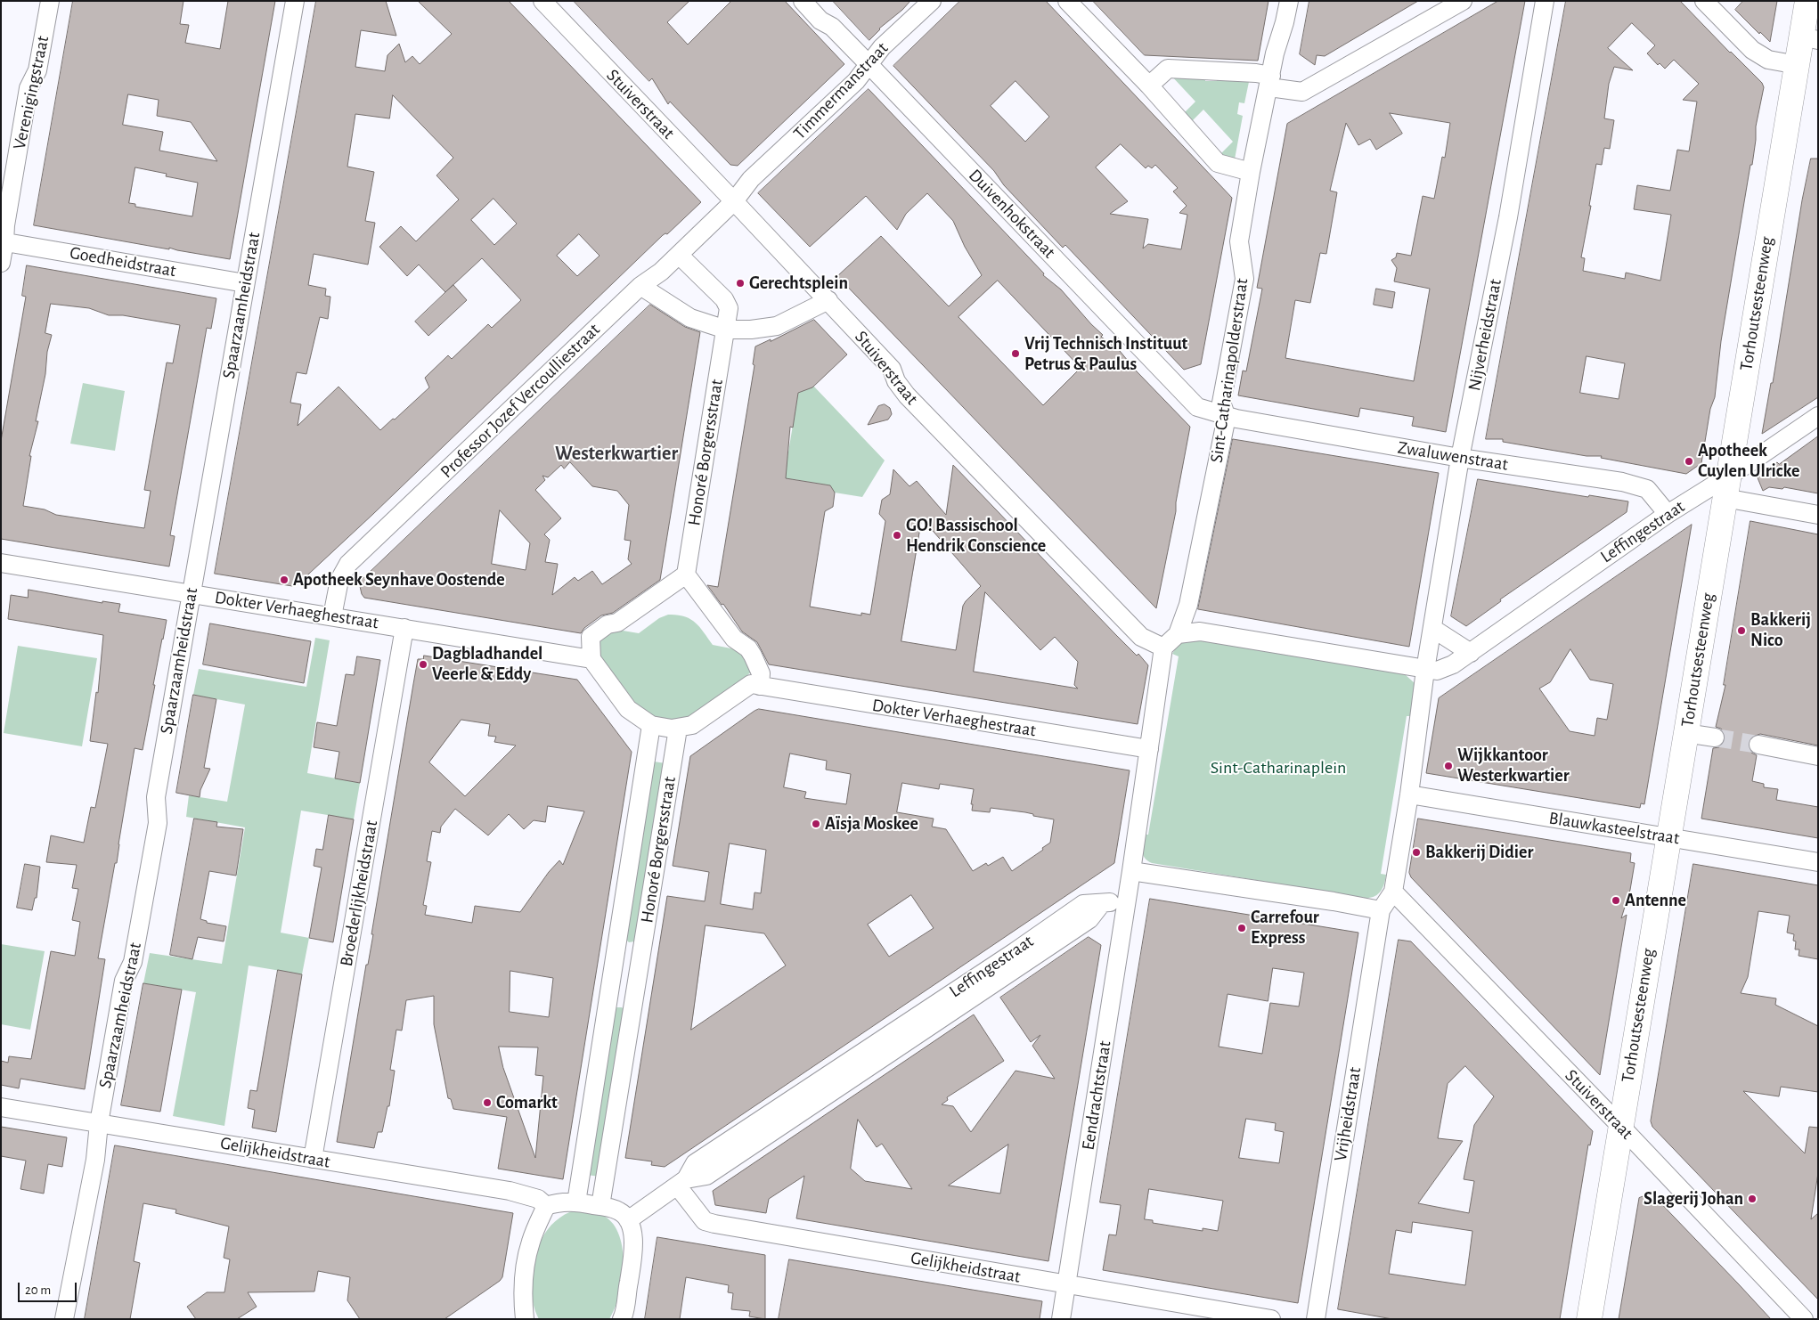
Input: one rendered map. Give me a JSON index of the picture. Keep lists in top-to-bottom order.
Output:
{
  "streets": {
    "street": [
      "Timmermanstraat",
      "Verenigingstraat",
      "Stuiverstraat",
      "Duivenhokstraat",
      "Goedheidstraat",
      "Torhoutsesteenweg",
      "Spaarzaamheidstraat",
      "Nijverheidstraat",
      "Sint-Catharinapolderstraat",
      "Professor Jozef Vercoulliestraat",
      "Honoré Borgersstraat",
      "Zwaluwenstraat",
      "Leffingestraat",
      "Dokter Verhaeghestraat",
      "Blauwkasteelstraat",
      "Broederlijkheidstraat",
      "Eendrachtstraat",
      "Vrijheidstraat",
      "Gelijkheidstraat"
    ]
  },
  "crossings": [
    ["Timmermanstraat", "Stuiverstraat"],
    ["Timmermanstraat", "Duivenhokstraat"],
    ["Timmermanstraat", "Professor Jozef Vercoulliestraat"],
    ["Verenigingstraat", "Goedheidstraat"],
    ["Stuiverstraat", "Torhoutsesteenweg"],
    ["Stuiverstraat", "Professor Jozef Vercoulliestraat"],
    ["Duivenhokstraat", "Sint-Catharinapolderstraat"],
    ["Duivenhokstraat", "Zwaluwenstraat"],
    ["Goedheidstraat", "Spaarzaamheidstraat"],
    ["Torhoutsesteenweg", "Leffingestraat"],
    ["Torhoutsesteenweg", "Blauwkasteelstraat"],
    ["Spaarzaamheidstraat", "Dokter Verhaeghestraat"],
    ["Spaarzaamheidstraat", "Gelijkheidstraat"],
    ["Nijverheidstraat", "Zwaluwenstraat"],
    ["Nijverheidstraat", "Leffingestraat"],
    ["Sint-Catharinapolderstraat", "Zwaluwenstraat"],
    ["Professor Jozef Vercoulliestraat", "Dokter Verhaeghestraat"],
    ["Zwaluwenstraat", "Leffingestraat"],
    ["Leffingestraat", "Eendrachtstraat"],
    ["Leffingestraat", "Gelijkheidstraat"],
    ["Dokter Verhaeghestraat", "Broederlijkheidstraat"],
    ["Broederlijkheidstraat", "Gelijkheidstraat"],
    ["Eendrachtstraat", "Gelijkheidstraat"]
  ],
  "districts": ["Westerkwartier"],
  "parks": ["Sint-Catharinaplein"],
  "places": [
    "Gerechtsplein",
    "Vrij Technisch Instituut Petrus & Paulus",
    "Apotheek Cuylen Ulricke",
    "GO! Bassischool Hendrik Conscience",
    "Apotheek Seynhave Oostende",
    "Bakkerij Nico",
    "Dagbladhandel Veerle & Eddy",
    "Wijkkantoor Westerkwartier",
    "Aïsja Moskee",
    "Bakkerij Didier",
    "Antenne",
    "Carrefour Express",
    "Comarkt",
    "Slagerij Johan"
  ],
  "scale_bar": "20 m"
}
